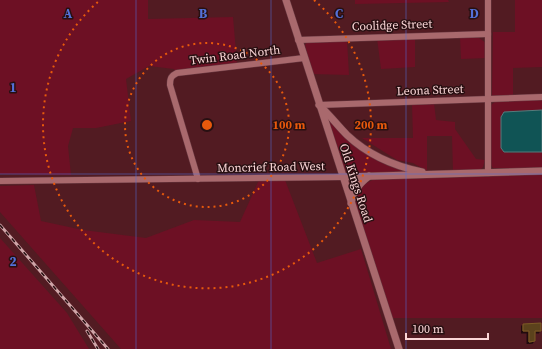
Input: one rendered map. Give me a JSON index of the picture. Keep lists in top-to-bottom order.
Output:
{
  "streets": {
    "street": [
      "Coolidge Street",
      "Twin Road North",
      "Leona Street",
      "Moncrief Road West",
      "Old Kings Road"
    ]
  },
  "crossings": [
    ["Coolidge Street", "Old Kings Road"],
    ["Twin Road North", "Moncrief Road West"],
    ["Twin Road North", "Old Kings Road"],
    ["Leona Street", "Old Kings Road"],
    ["Moncrief Road West", "Old Kings Road"]
  ],
  "scale_bar": "100 m",
  "grid": {
    "columns": [
      "A",
      "B",
      "C",
      "D"
    ],
    "rows": ["1", "2"]
  },
  "rings": ["100 m", "200 m"]
}
